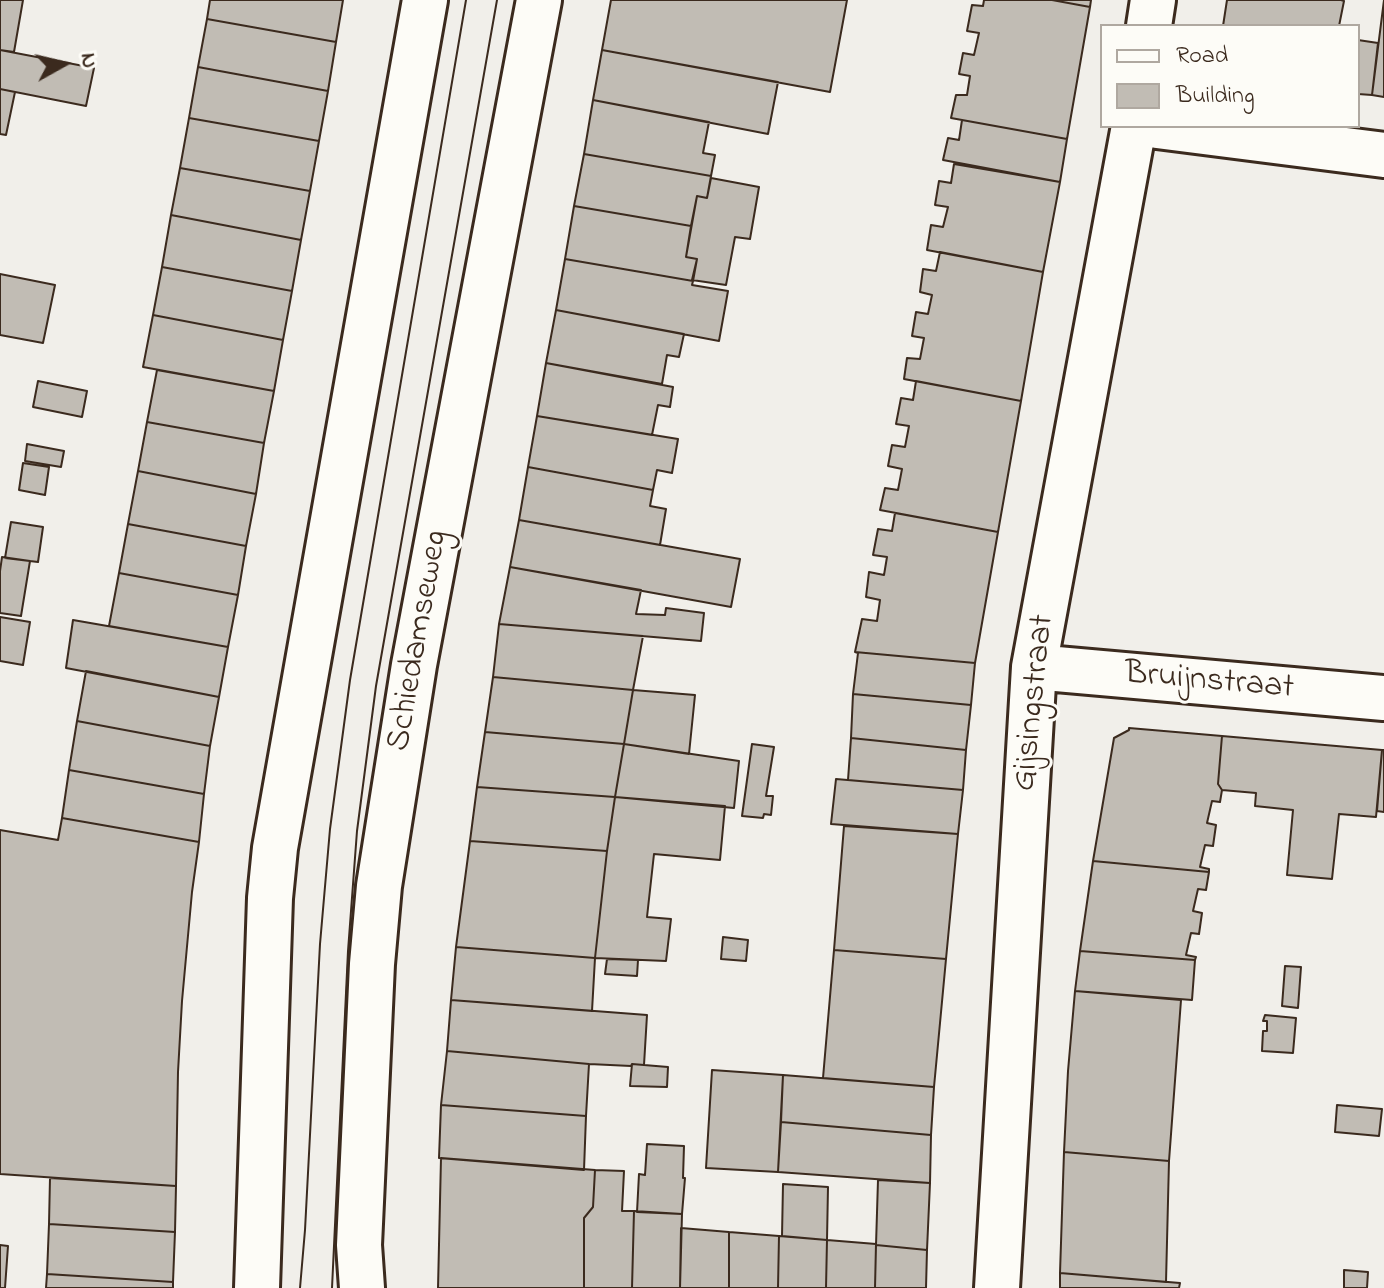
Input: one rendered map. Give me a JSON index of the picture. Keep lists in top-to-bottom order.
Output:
{
  "streets": {
    "street": ["Schiedamseweg", "Bruijnstraat", "Gijsingstraat"]
  },
  "crossings": [
    ["Bruijnstraat", "Gijsingstraat"]
  ],
  "legend": ["Road", "Building"],
  "north": "right"
}
